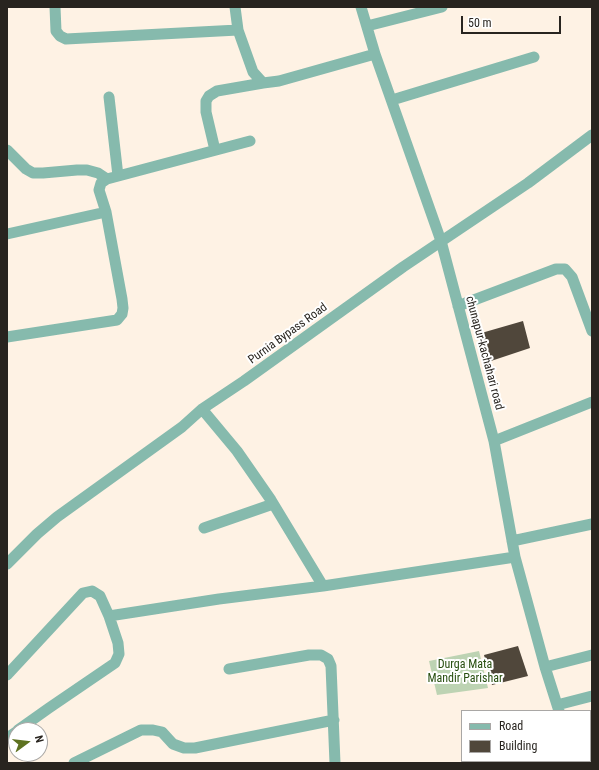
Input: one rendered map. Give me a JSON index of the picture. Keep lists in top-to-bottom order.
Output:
{
  "streets": {
    "street": ["Purnia Bypass Road", "chunapur-kachahari road"]
  },
  "crossings": [
    ["Purnia Bypass Road", "chunapur-kachahari road"]
  ],
  "parks": ["Durga Mata Mandir Parishar"],
  "legend": ["Road", "Building"],
  "scale_bar": "50 m",
  "north": "right"
}
